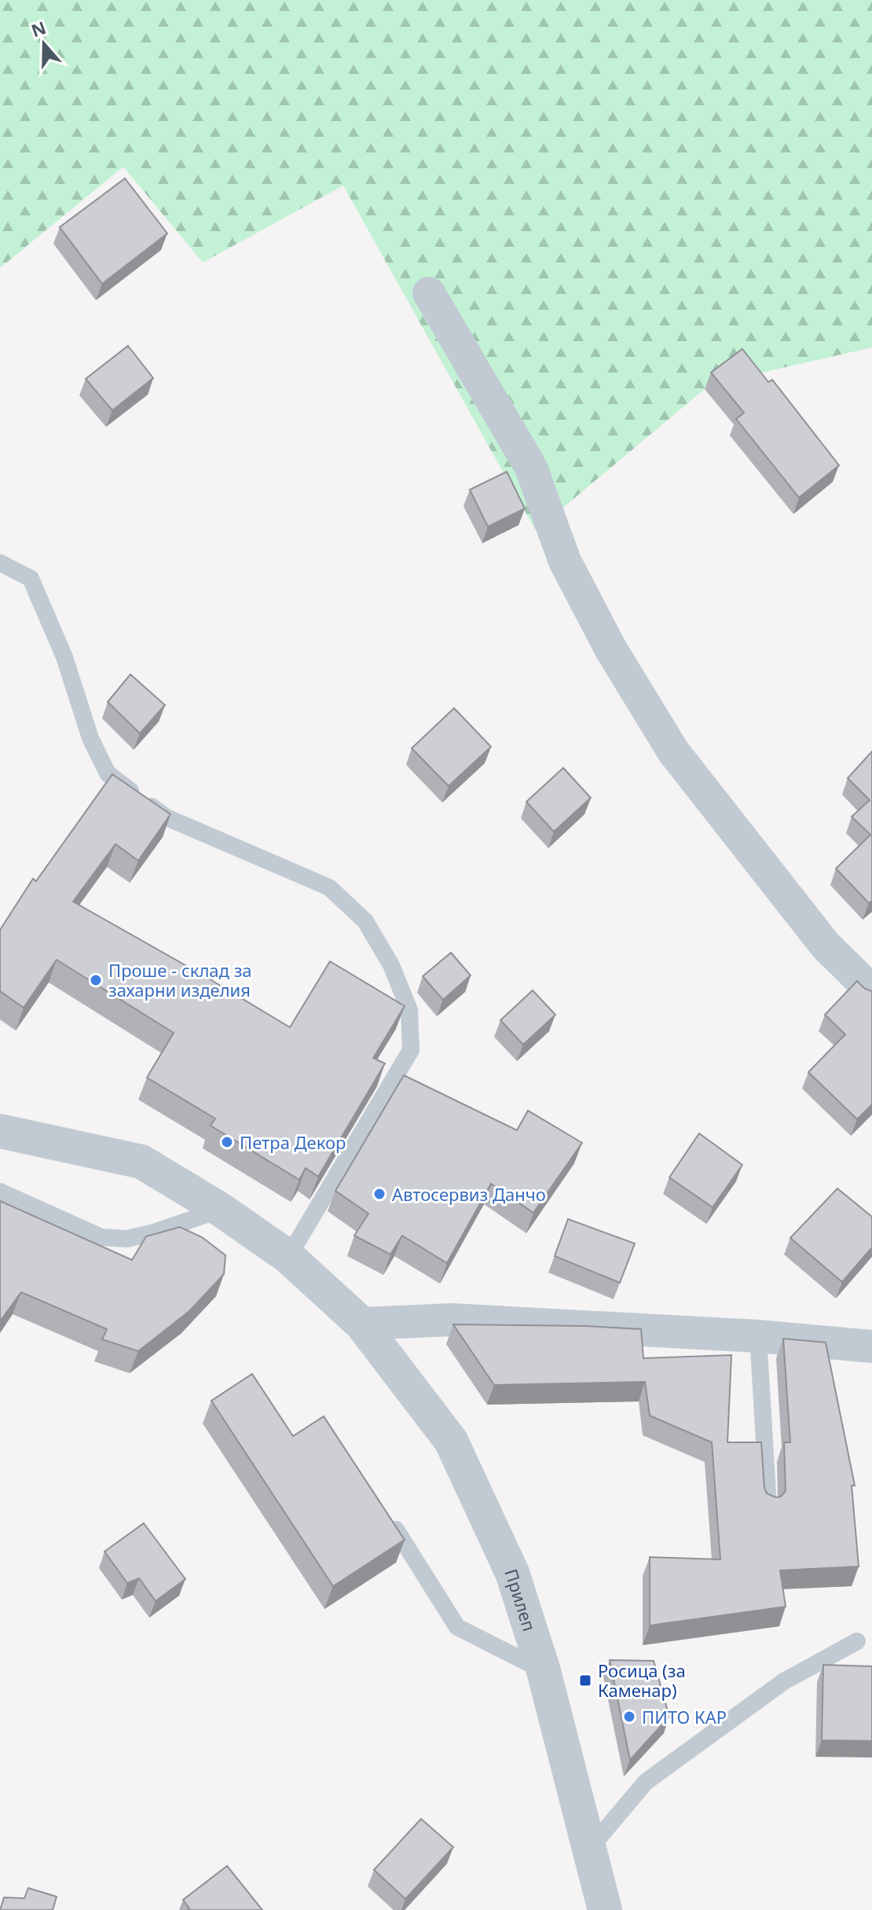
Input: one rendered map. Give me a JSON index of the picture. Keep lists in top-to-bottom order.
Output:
{
  "streets": {
    "street": ["Прилеп"]
  },
  "places": {
    "other": [
      "Проше - склад за захарни изделия",
      "Петра Декор",
      "Автосервиз Данчо",
      "ПИТО КАР"
    ],
    "transit": ["Росица (за Каменар)"]
  },
  "north": "top"
}
